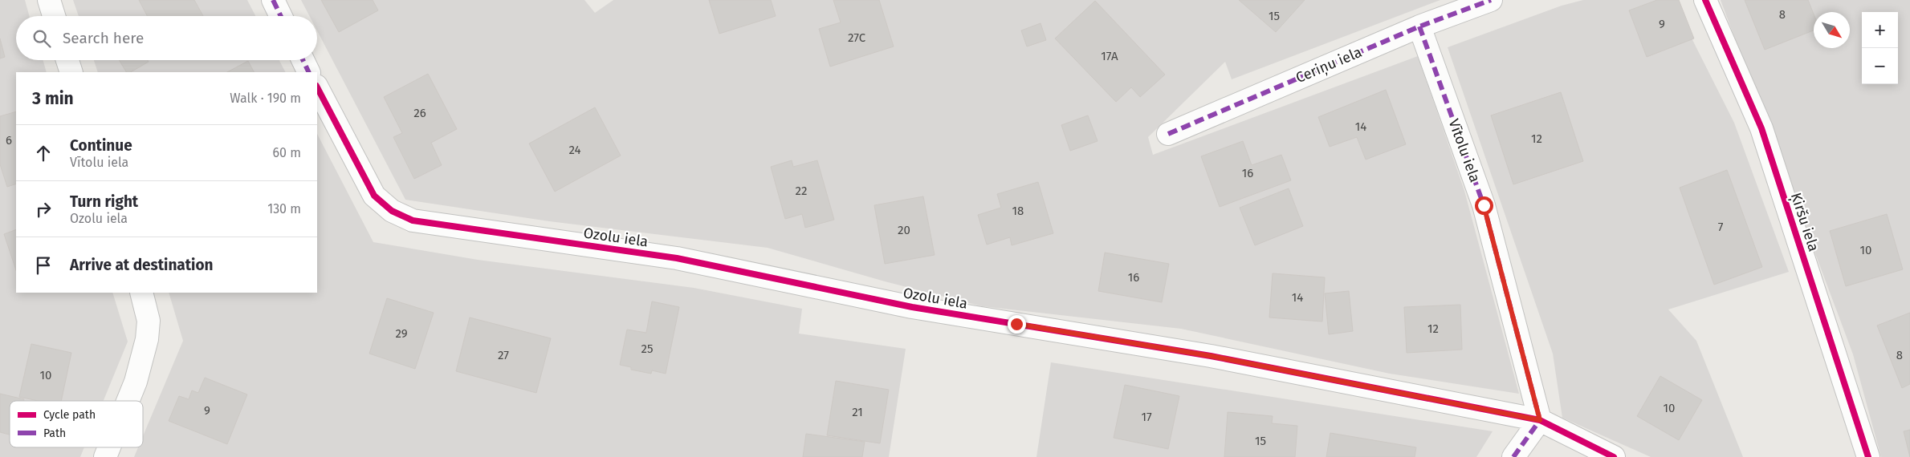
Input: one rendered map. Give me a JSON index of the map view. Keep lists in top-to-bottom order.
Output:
{
  "streets": {
    "street": [
      "Ceriņu iela",
      "Vītolu iela",
      "Ķiršu iela",
      "Ozolu iela"
    ]
  },
  "crossings": [
    ["Ceriņu iela", "Vītolu iela"],
    ["Vītolu iela", "Ozolu iela"]
  ],
  "house_numbers": [
    "8",
    "15",
    "9",
    "27C",
    "17A",
    "26",
    "14",
    "12",
    "6",
    "24",
    "16",
    "22",
    "18",
    "7",
    "20",
    "10",
    "16",
    "14",
    "12",
    "29",
    "25",
    "27",
    "8",
    "10",
    "10",
    "9",
    "21",
    "17",
    "15"
  ],
  "legend": ["Cycle path", "Path"],
  "north": "bottom right",
  "page": {
    "map_buttons": ["+", "−"],
    "search": "Search here",
    "heading": ["3 min", "Walk · 190 m"],
    "list": [
      ["Continue", "Vītolu iela", "60 m"],
      ["Turn right", "Ozolu iela", "130 m"],
      "Arrive at destination"
    ]
  }
}
